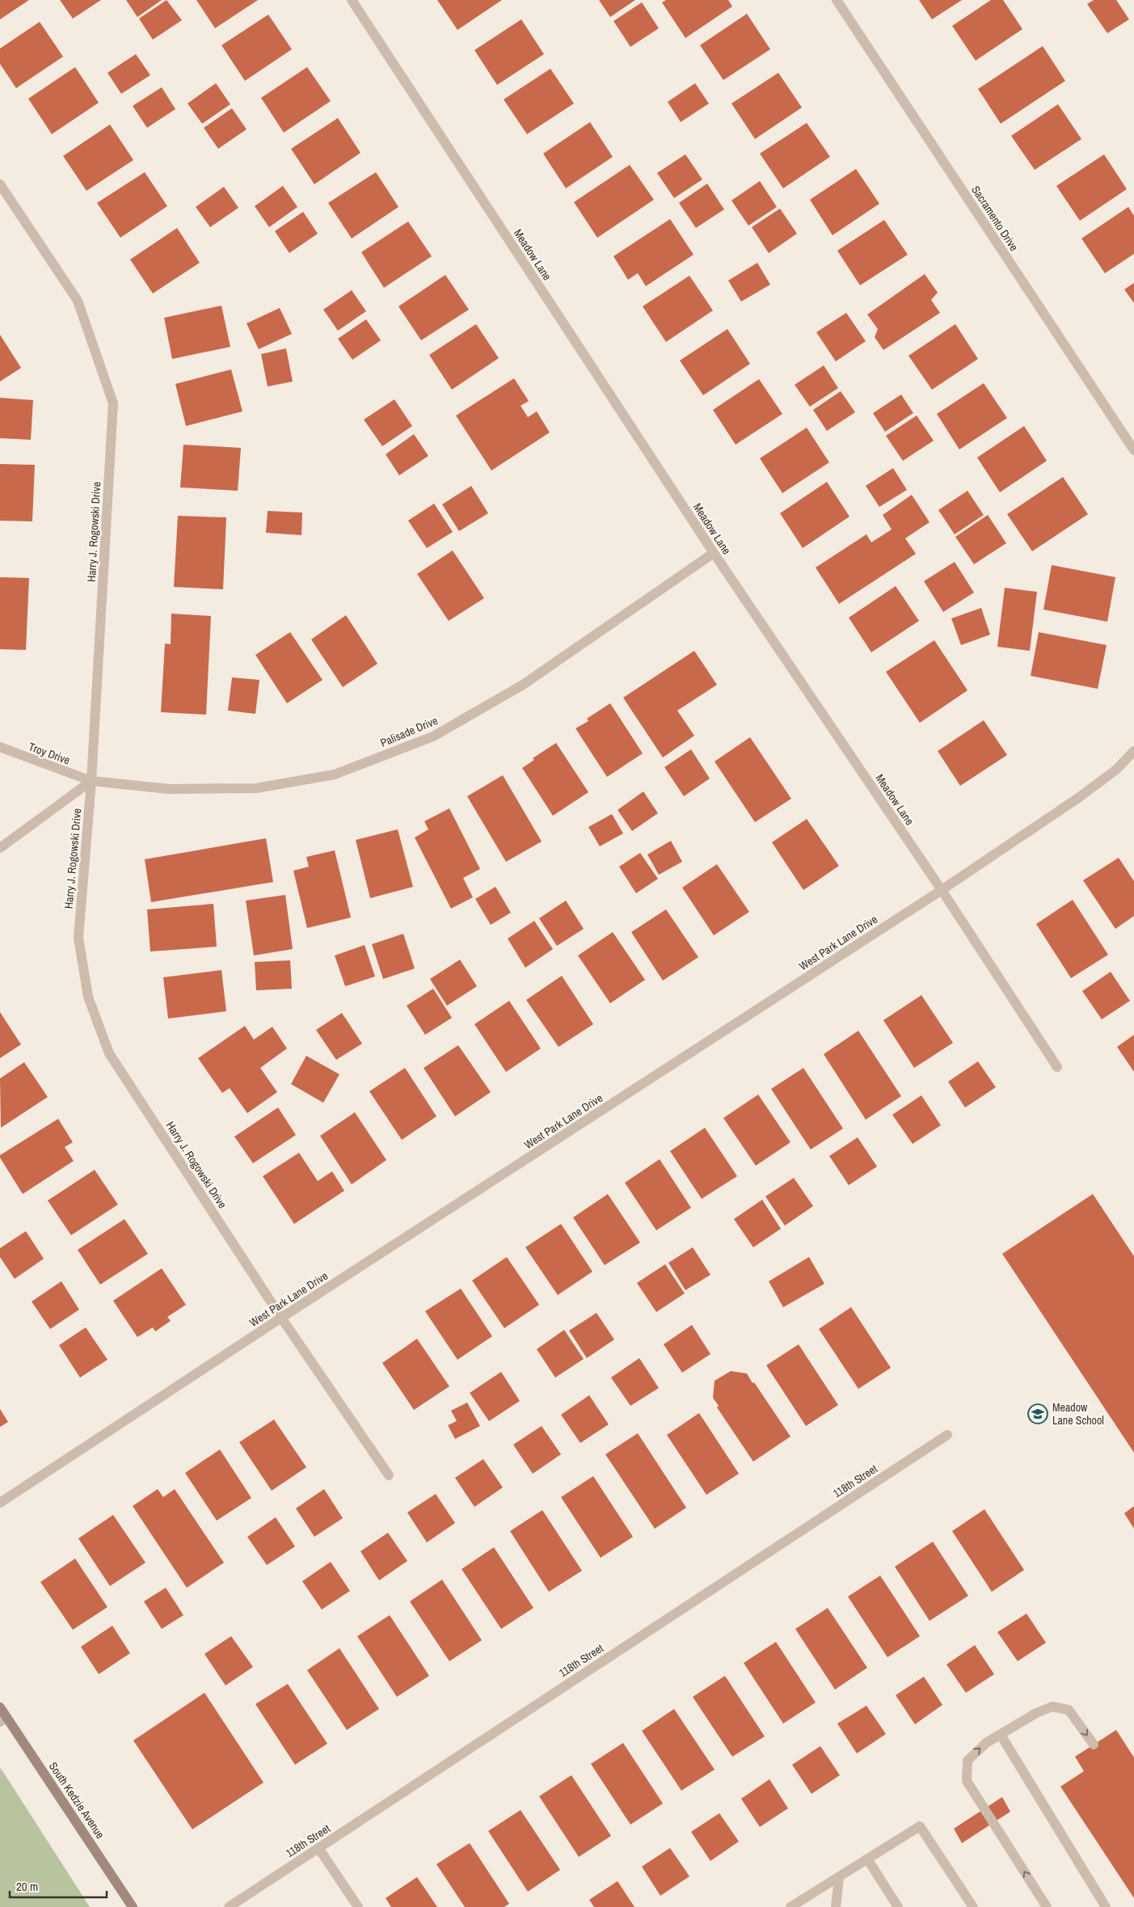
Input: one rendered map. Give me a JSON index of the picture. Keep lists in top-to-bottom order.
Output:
{
  "streets": {
    "main road": ["South Kedzie Avenue"],
    "street": [
      "Sacramento Drive",
      "Meadow Lane",
      "Harry J. Rogowski Drive",
      "Palisade Drive",
      "Troy Drive",
      "West Park Lane Drive",
      "118th Street"
    ]
  },
  "crossings": [
    ["Meadow Lane", "Palisade Drive"],
    ["Meadow Lane", "West Park Lane Drive"],
    ["Harry J. Rogowski Drive", "Palisade Drive"],
    ["Harry J. Rogowski Drive", "Troy Drive"],
    ["Harry J. Rogowski Drive", "West Park Lane Drive"],
    ["Palisade Drive", "Troy Drive"]
  ],
  "places": {
    "school or university": ["Meadow Lane School"]
  },
  "scale_bar": "20 m"
}
